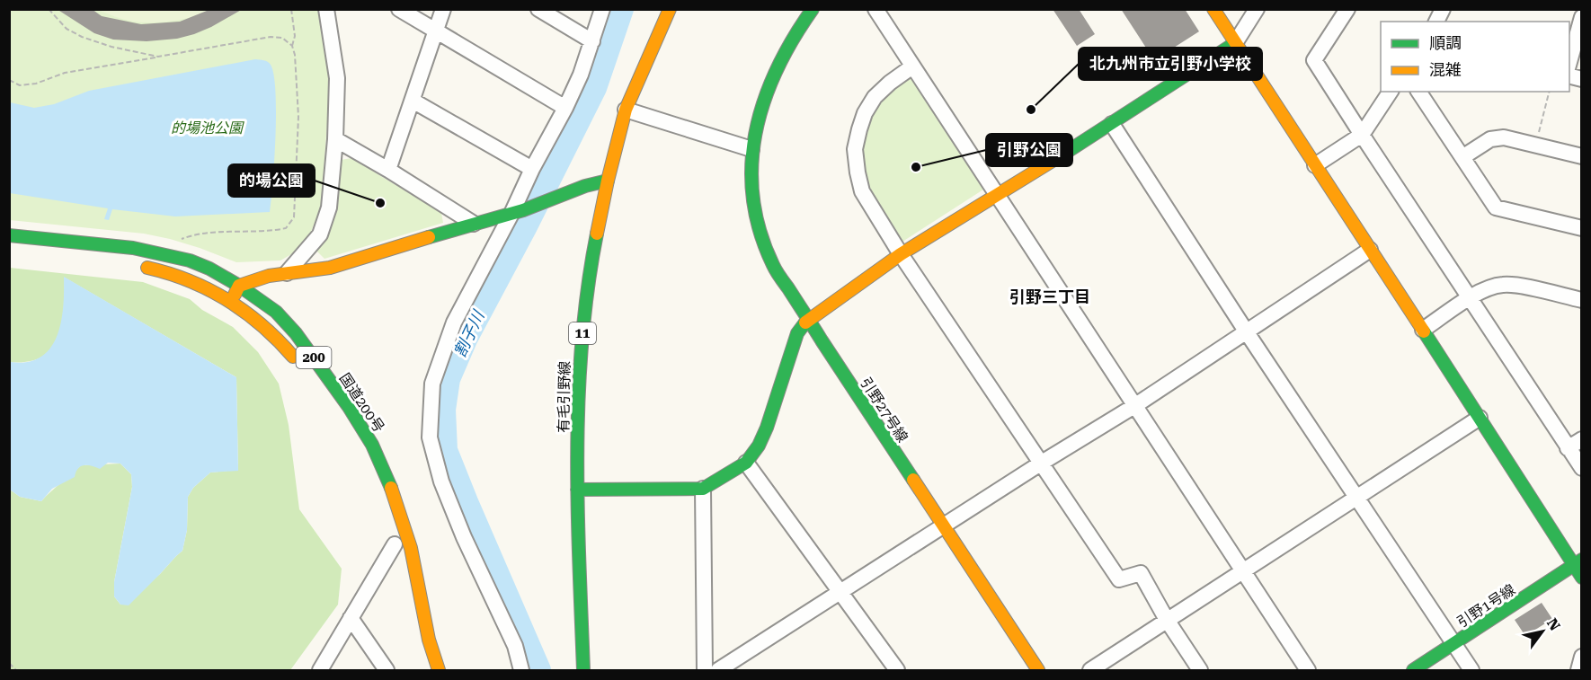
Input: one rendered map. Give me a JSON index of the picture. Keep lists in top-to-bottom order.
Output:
{
  "streets": {
    "main road": [
      "11",
      "200",
      "有毛引野線",
      "国道200号",
      "引野27号線",
      "引野1号線"
    ]
  },
  "districts": ["引野三丁目"],
  "water": ["割子川"],
  "parks": ["的場池公園"],
  "places": ["北九州市立引野小学校", "引野公園", "的場公園"],
  "legend": ["順調", "混雑"],
  "north": "top right"
}
